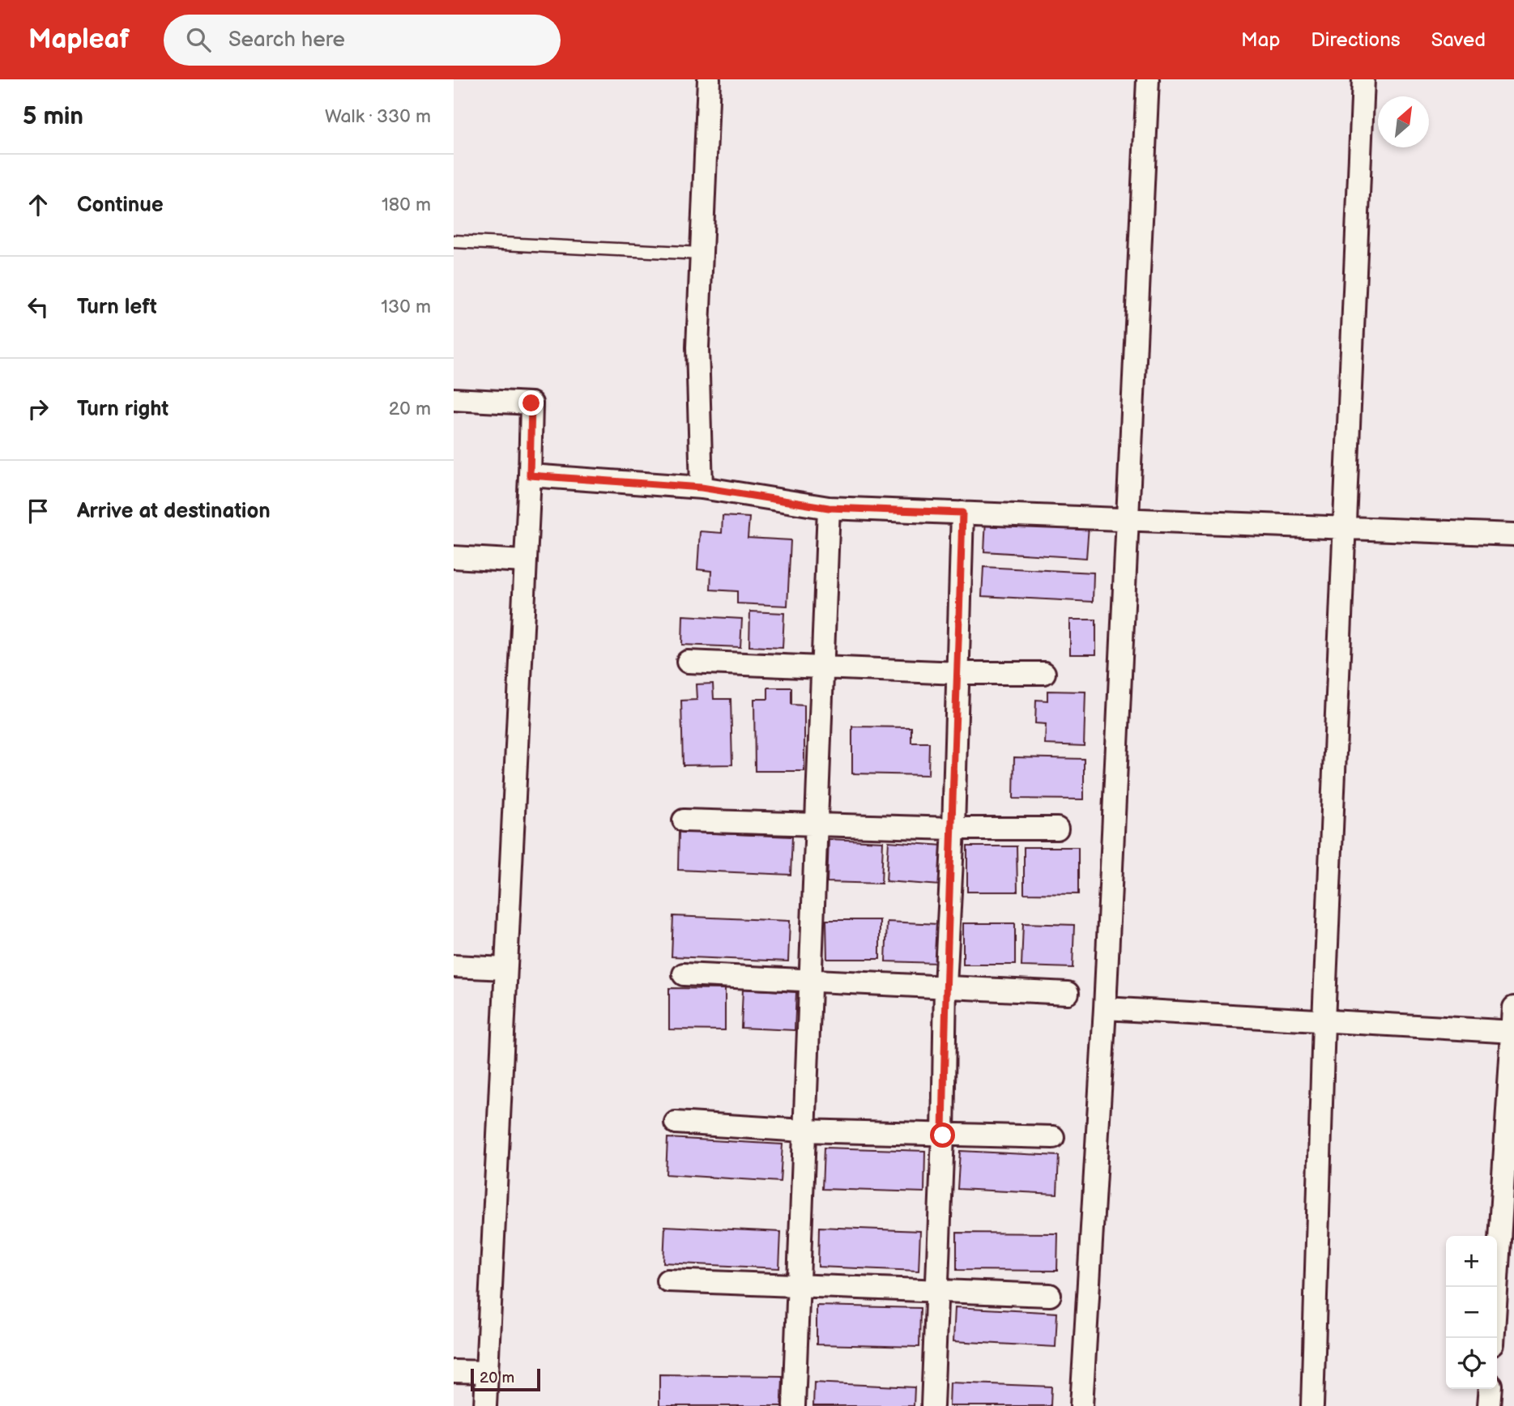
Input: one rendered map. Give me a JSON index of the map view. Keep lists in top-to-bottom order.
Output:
{
  "scale_bar": "20 m",
  "north": "top right",
  "page": {
    "header": "Mapleaf",
    "search": "Search here",
    "nav": ["Map", "Directions", "Saved"],
    "heading": ["5 min", "Walk · 330 m"],
    "list": [
      ["Continue", "180 m"],
      ["Turn left", "130 m"],
      ["Turn right", "20 m"],
      "Arrive at destination"
    ],
    "map_buttons": ["+", "−"],
    "scale": "20 m"
  }
}
